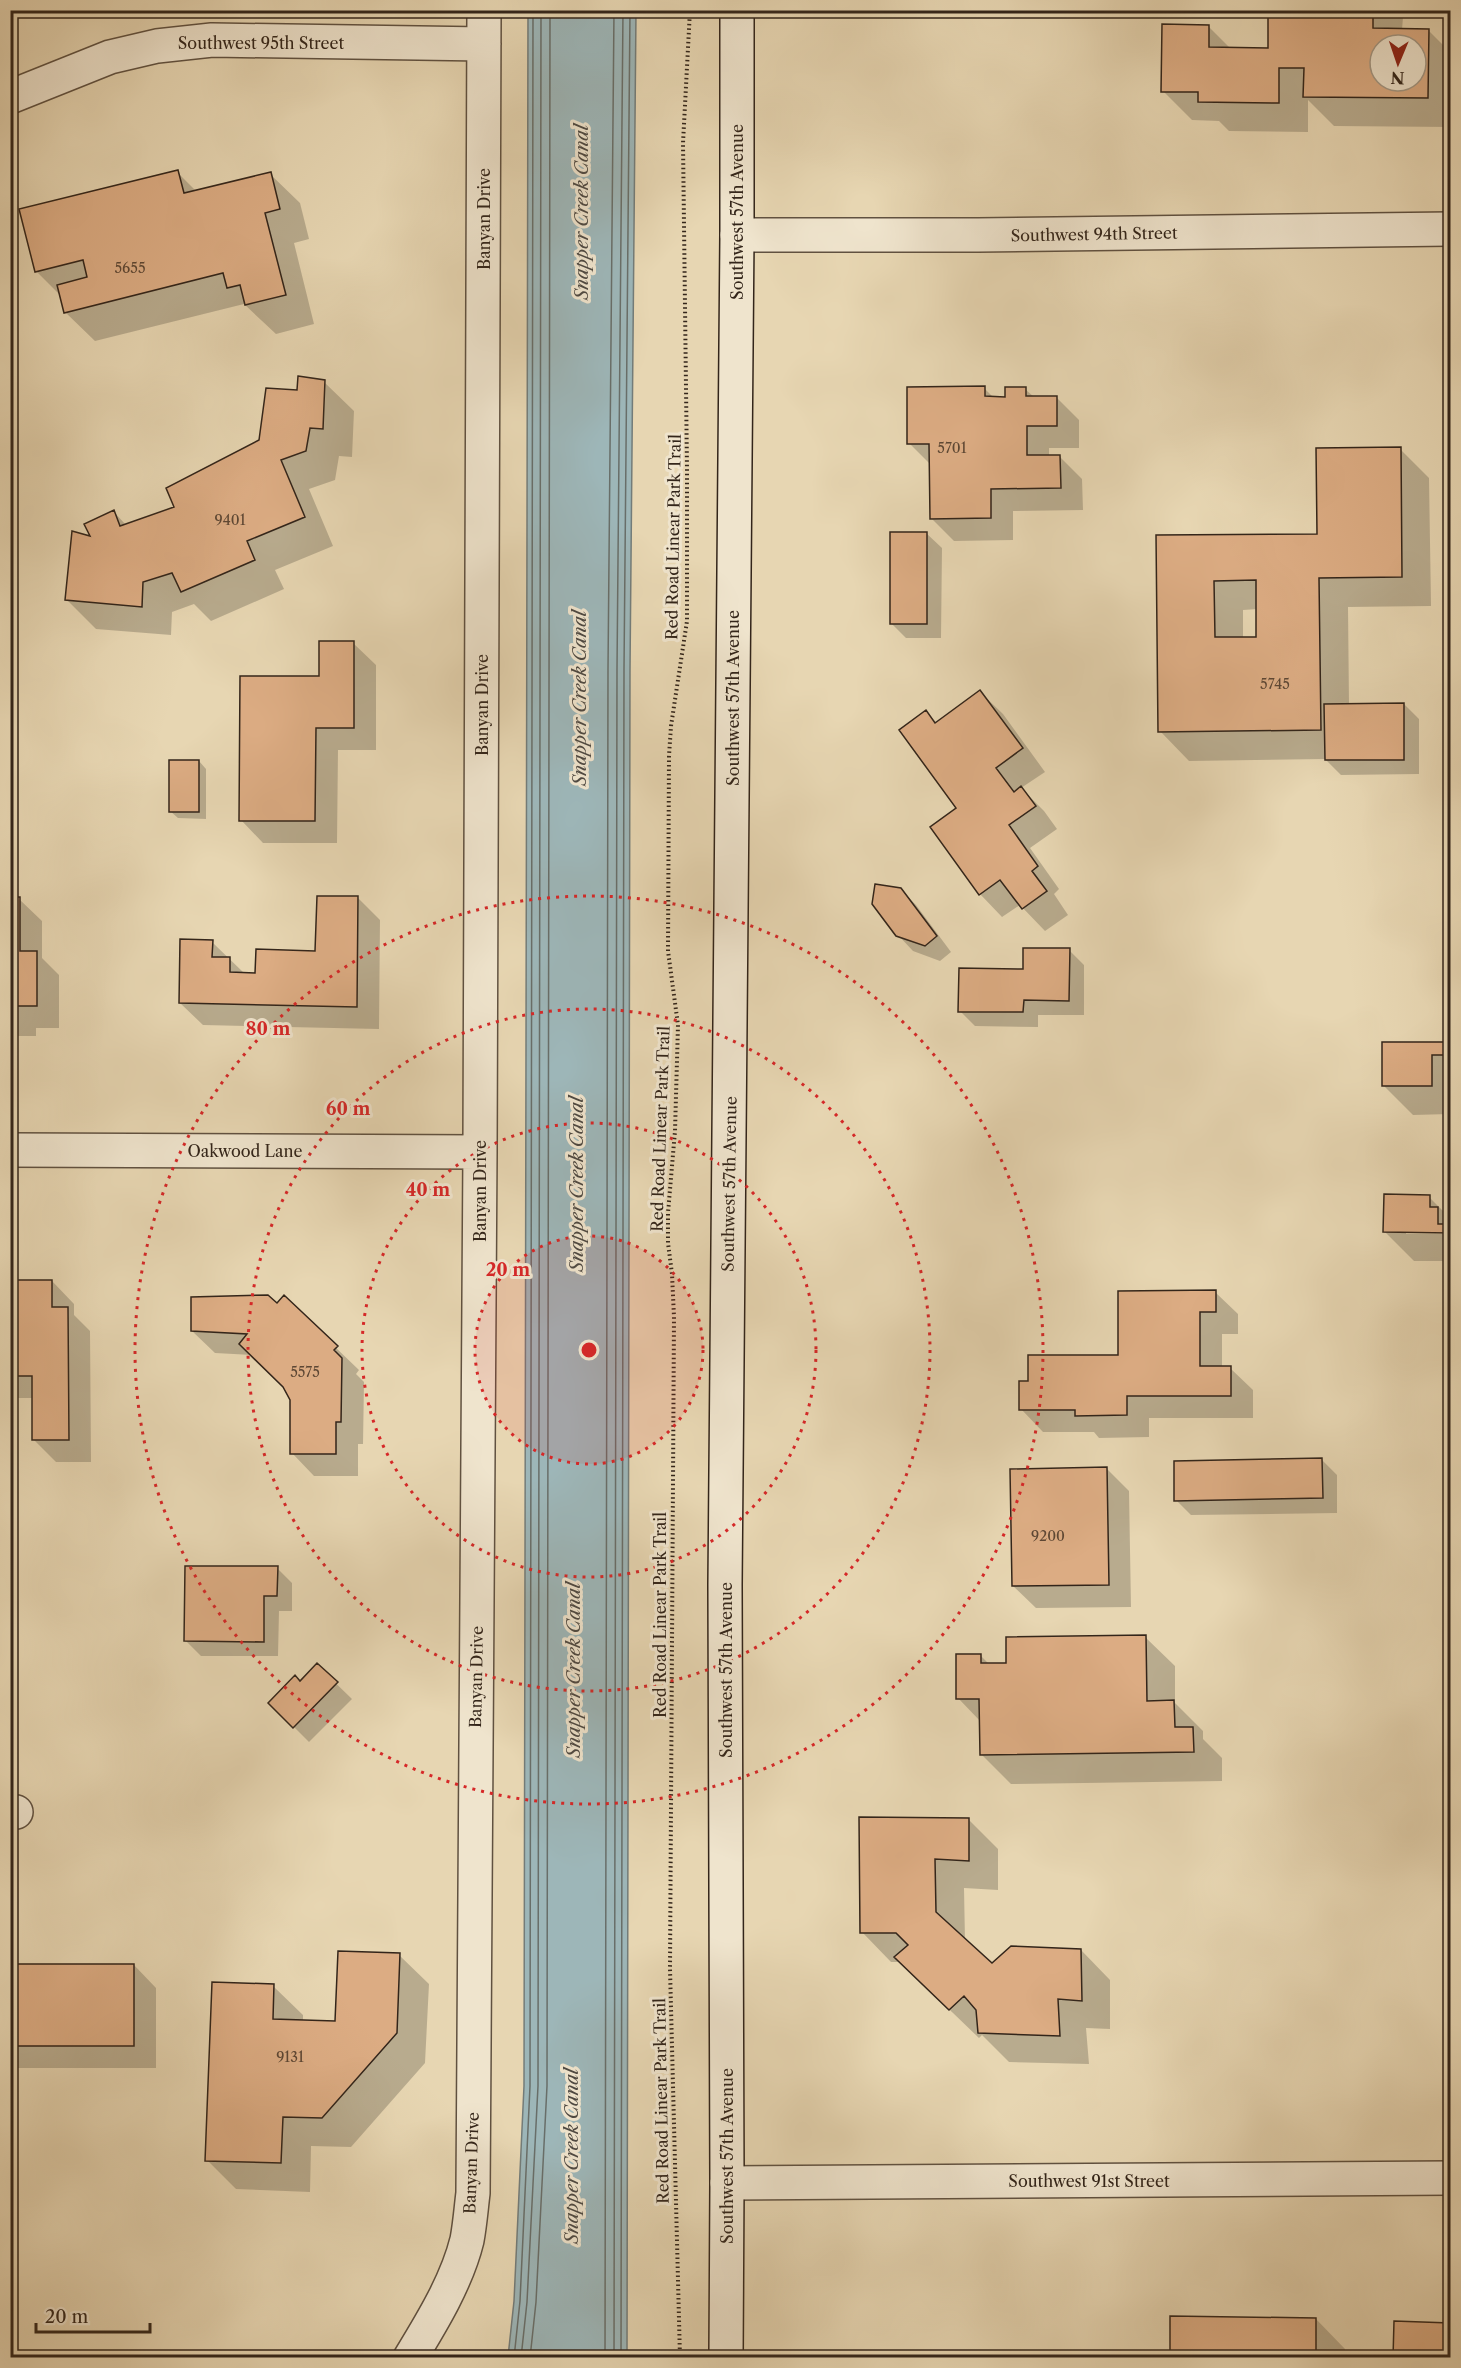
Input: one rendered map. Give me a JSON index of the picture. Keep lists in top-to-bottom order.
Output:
{
  "streets": {
    "street": [
      "Southwest 95th Street",
      "Southwest 57th Avenue",
      "Banyan Drive",
      "Southwest 94th Street",
      "Oakwood Lane",
      "Southwest 91st Street"
    ],
    "path": ["Red Road Linear Park Trail"]
  },
  "crossings": [
    ["Southwest 95th Street", "Banyan Drive"],
    ["Southwest 57th Avenue", "Southwest 94th Street"],
    ["Southwest 57th Avenue", "Southwest 91st Street"],
    ["Banyan Drive", "Oakwood Lane"]
  ],
  "water": ["Snapper Creek Canal"],
  "house_numbers": [
    "5655",
    "5701",
    "9401",
    "5745",
    "5575",
    "9200",
    "9131"
  ],
  "scale_bar": "20 m",
  "north": "bottom",
  "rings": [
    "80 m",
    "60 m",
    "40 m",
    "20 m"
  ]
}
